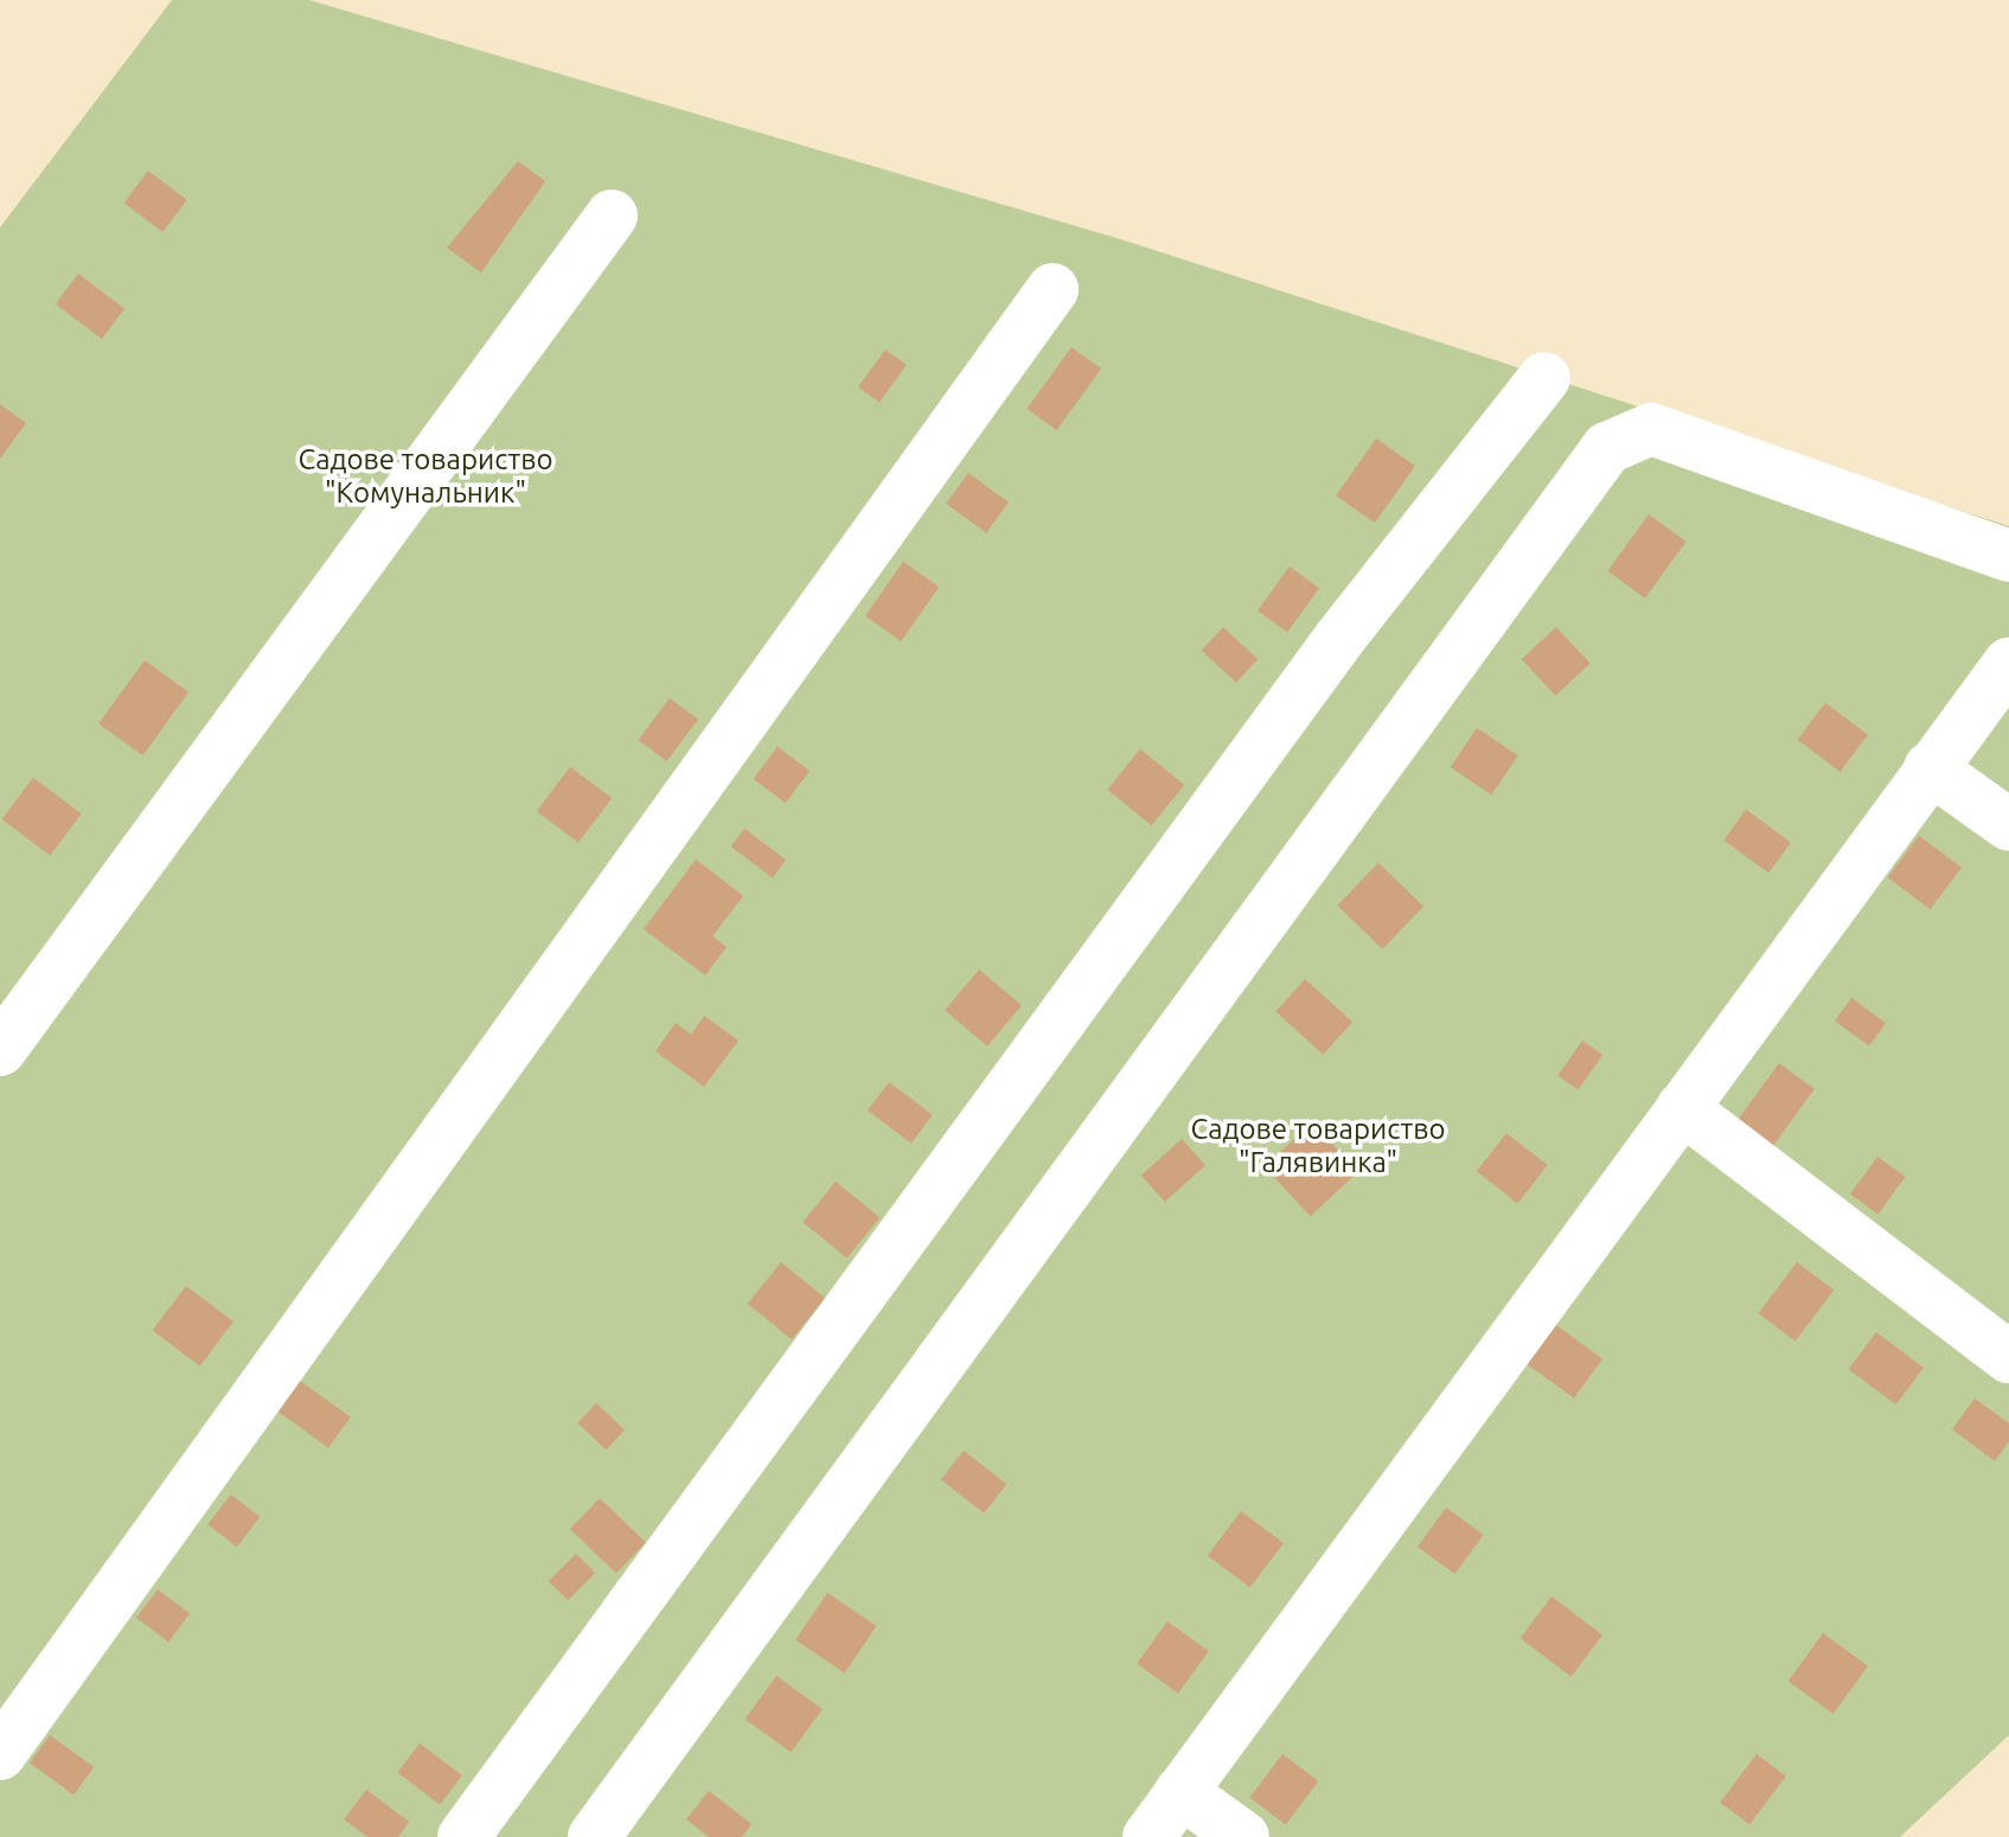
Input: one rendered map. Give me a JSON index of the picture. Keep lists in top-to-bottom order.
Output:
{
  "parks": ["Садове товариство \"Комунальник\"", "Садове товариство \"Галявинка\""]
}
